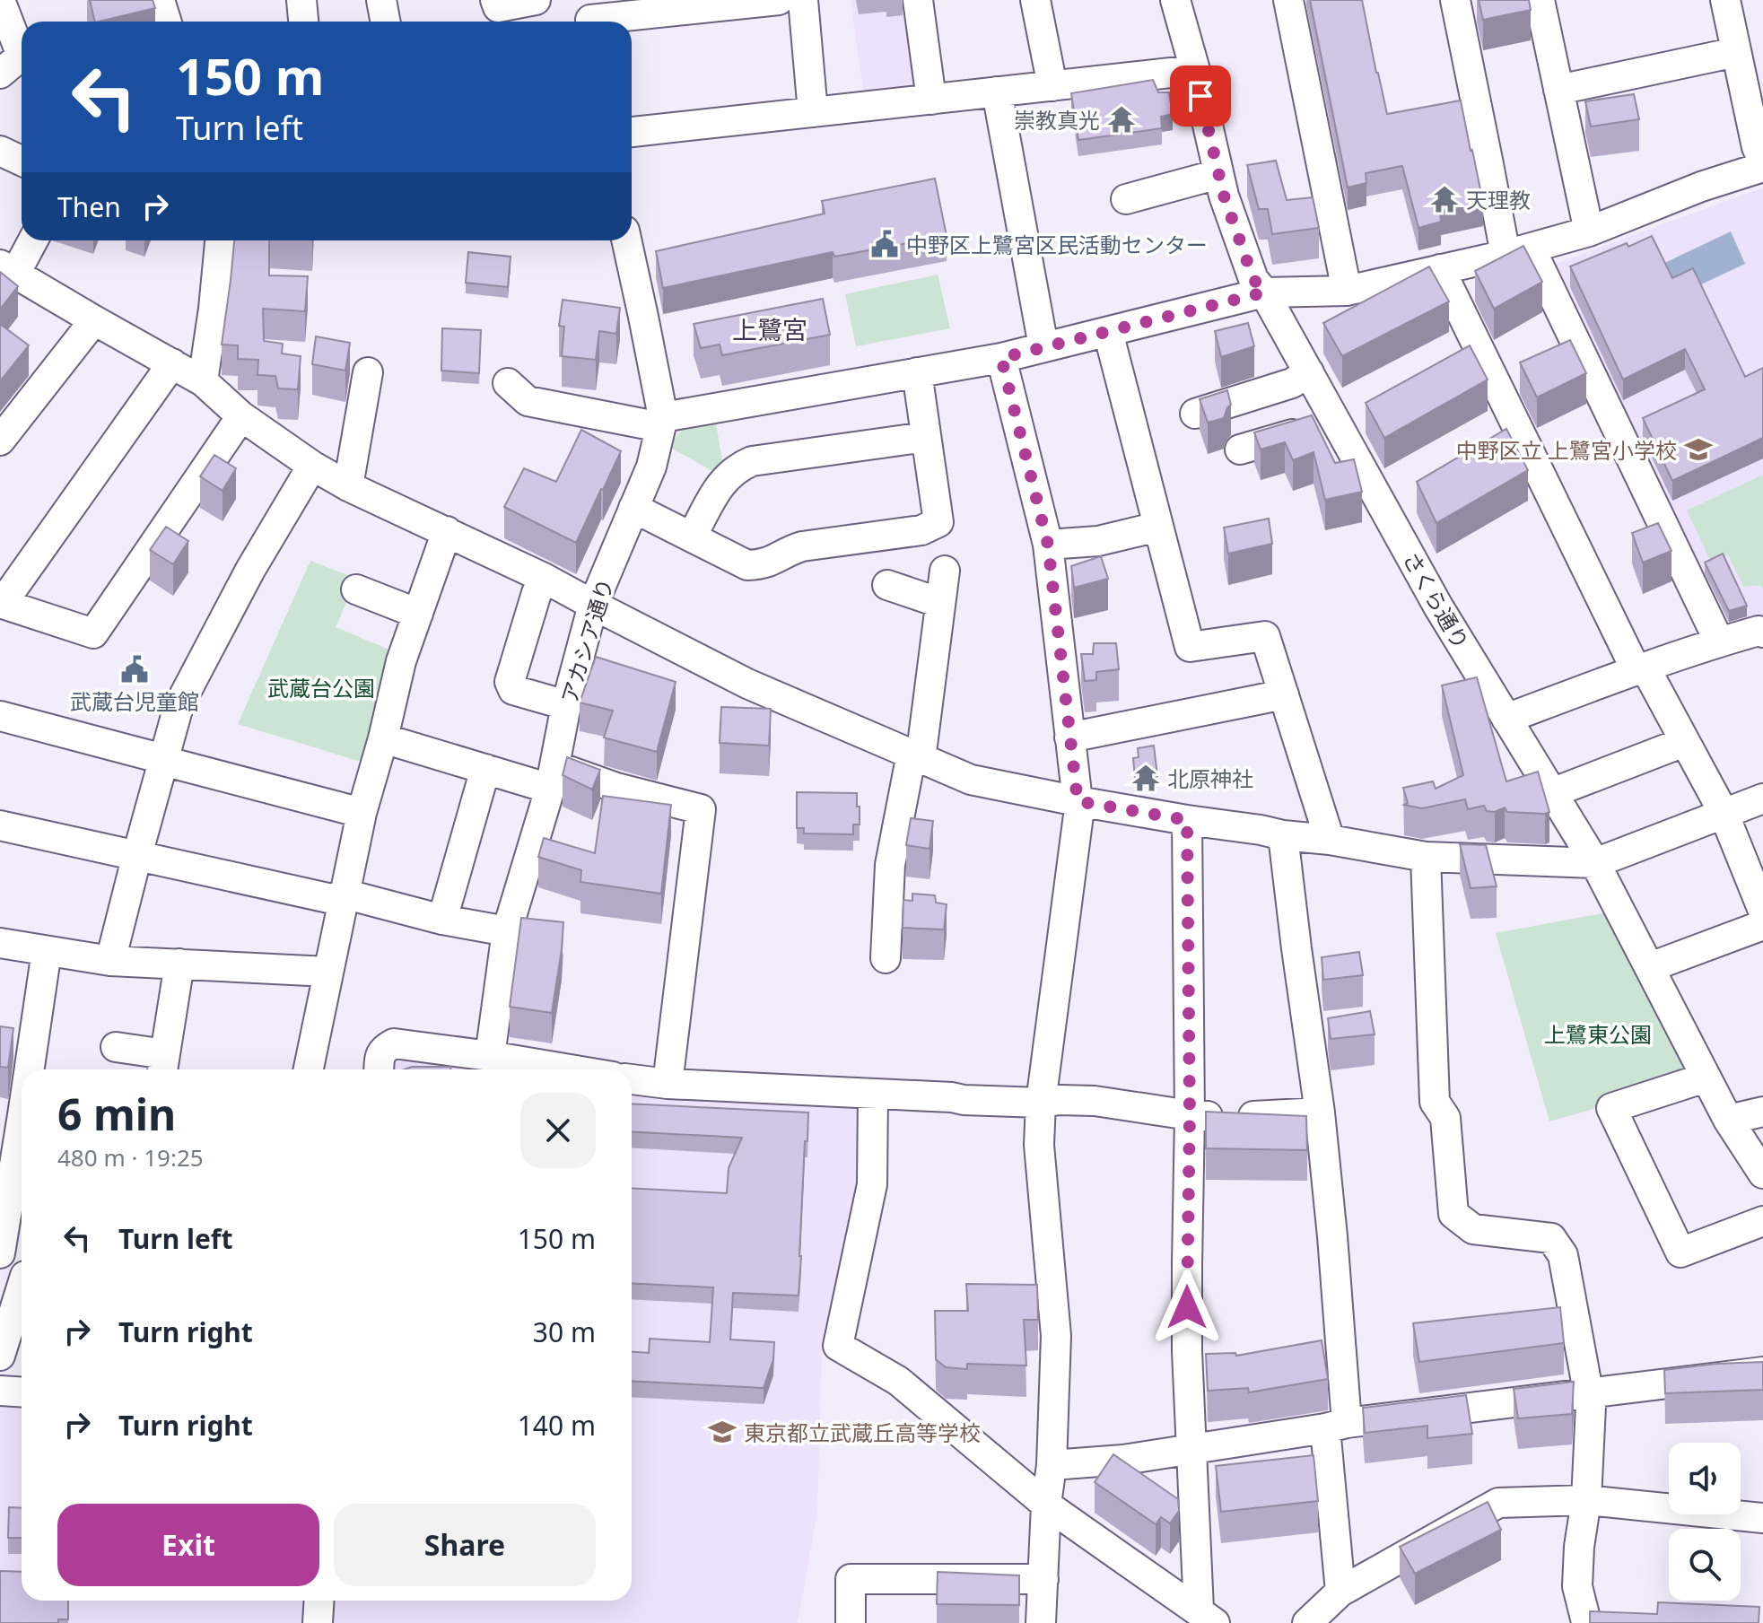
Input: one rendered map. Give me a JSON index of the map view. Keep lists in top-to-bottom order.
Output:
{
  "streets": {
    "street": ["さくら通り", "アカシア通り"]
  },
  "districts": ["上鷺宮"],
  "parks": ["武蔵台公園", "上鷺東公園"],
  "places": {
    "temple": ["崇教真光", "天理教", "北原神社"],
    "public building": ["中野区上鷺宮区民活動センター", "武蔵台児童館"],
    "school or university": ["中野区立 上鷺宮小学校", "東京都立武蔵丘高等学校"]
  },
  "page": {
    "turn": ["150 m", "Turn left"],
    "then": "Then",
    "heading": ["6 min", "480 m · 19:25"],
    "list": [
      {
        "name": "Turn left",
        "value": "150 m"
      },
      {
        "name": "Turn right",
        "value": "30 m"
      },
      {
        "name": "Turn right",
        "value": "140 m"
      }
    ],
    "buttons": ["Exit", "Share"]
  }
}
